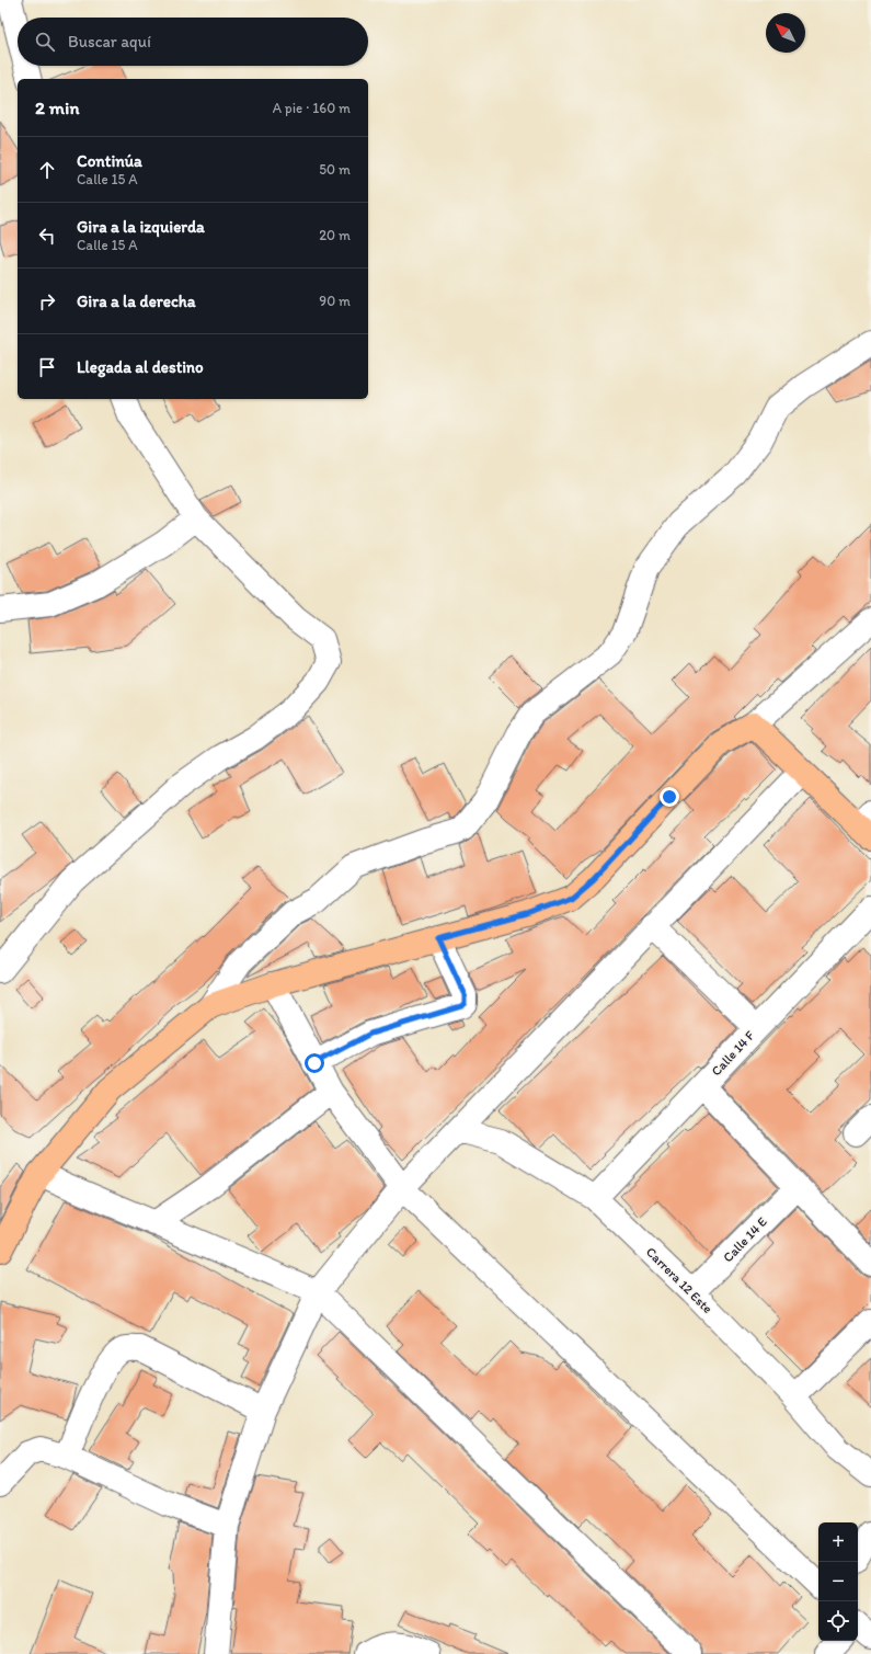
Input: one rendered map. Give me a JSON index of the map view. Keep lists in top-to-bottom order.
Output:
{
  "streets": {
    "street": ["Calle 14 F", "Calle 14 E", "Carrera 12 Este"]
  },
  "crossings": [
    ["Calle 14 F", "Carrera 12 Este"],
    ["Calle 14 E", "Carrera 12 Este"]
  ],
  "north": "top left",
  "page": {
    "search": "Buscar aquí",
    "heading": ["2 min", "A pie · 160 m"],
    "list": [
      ["Continúa", "Calle 15 A", "50 m"],
      ["Gira a la izquierda", "Calle 15 A", "20 m"],
      ["Gira a la derecha", "90 m"],
      "Llegada al destino"
    ],
    "map_buttons": ["+", "−"]
  }
}
